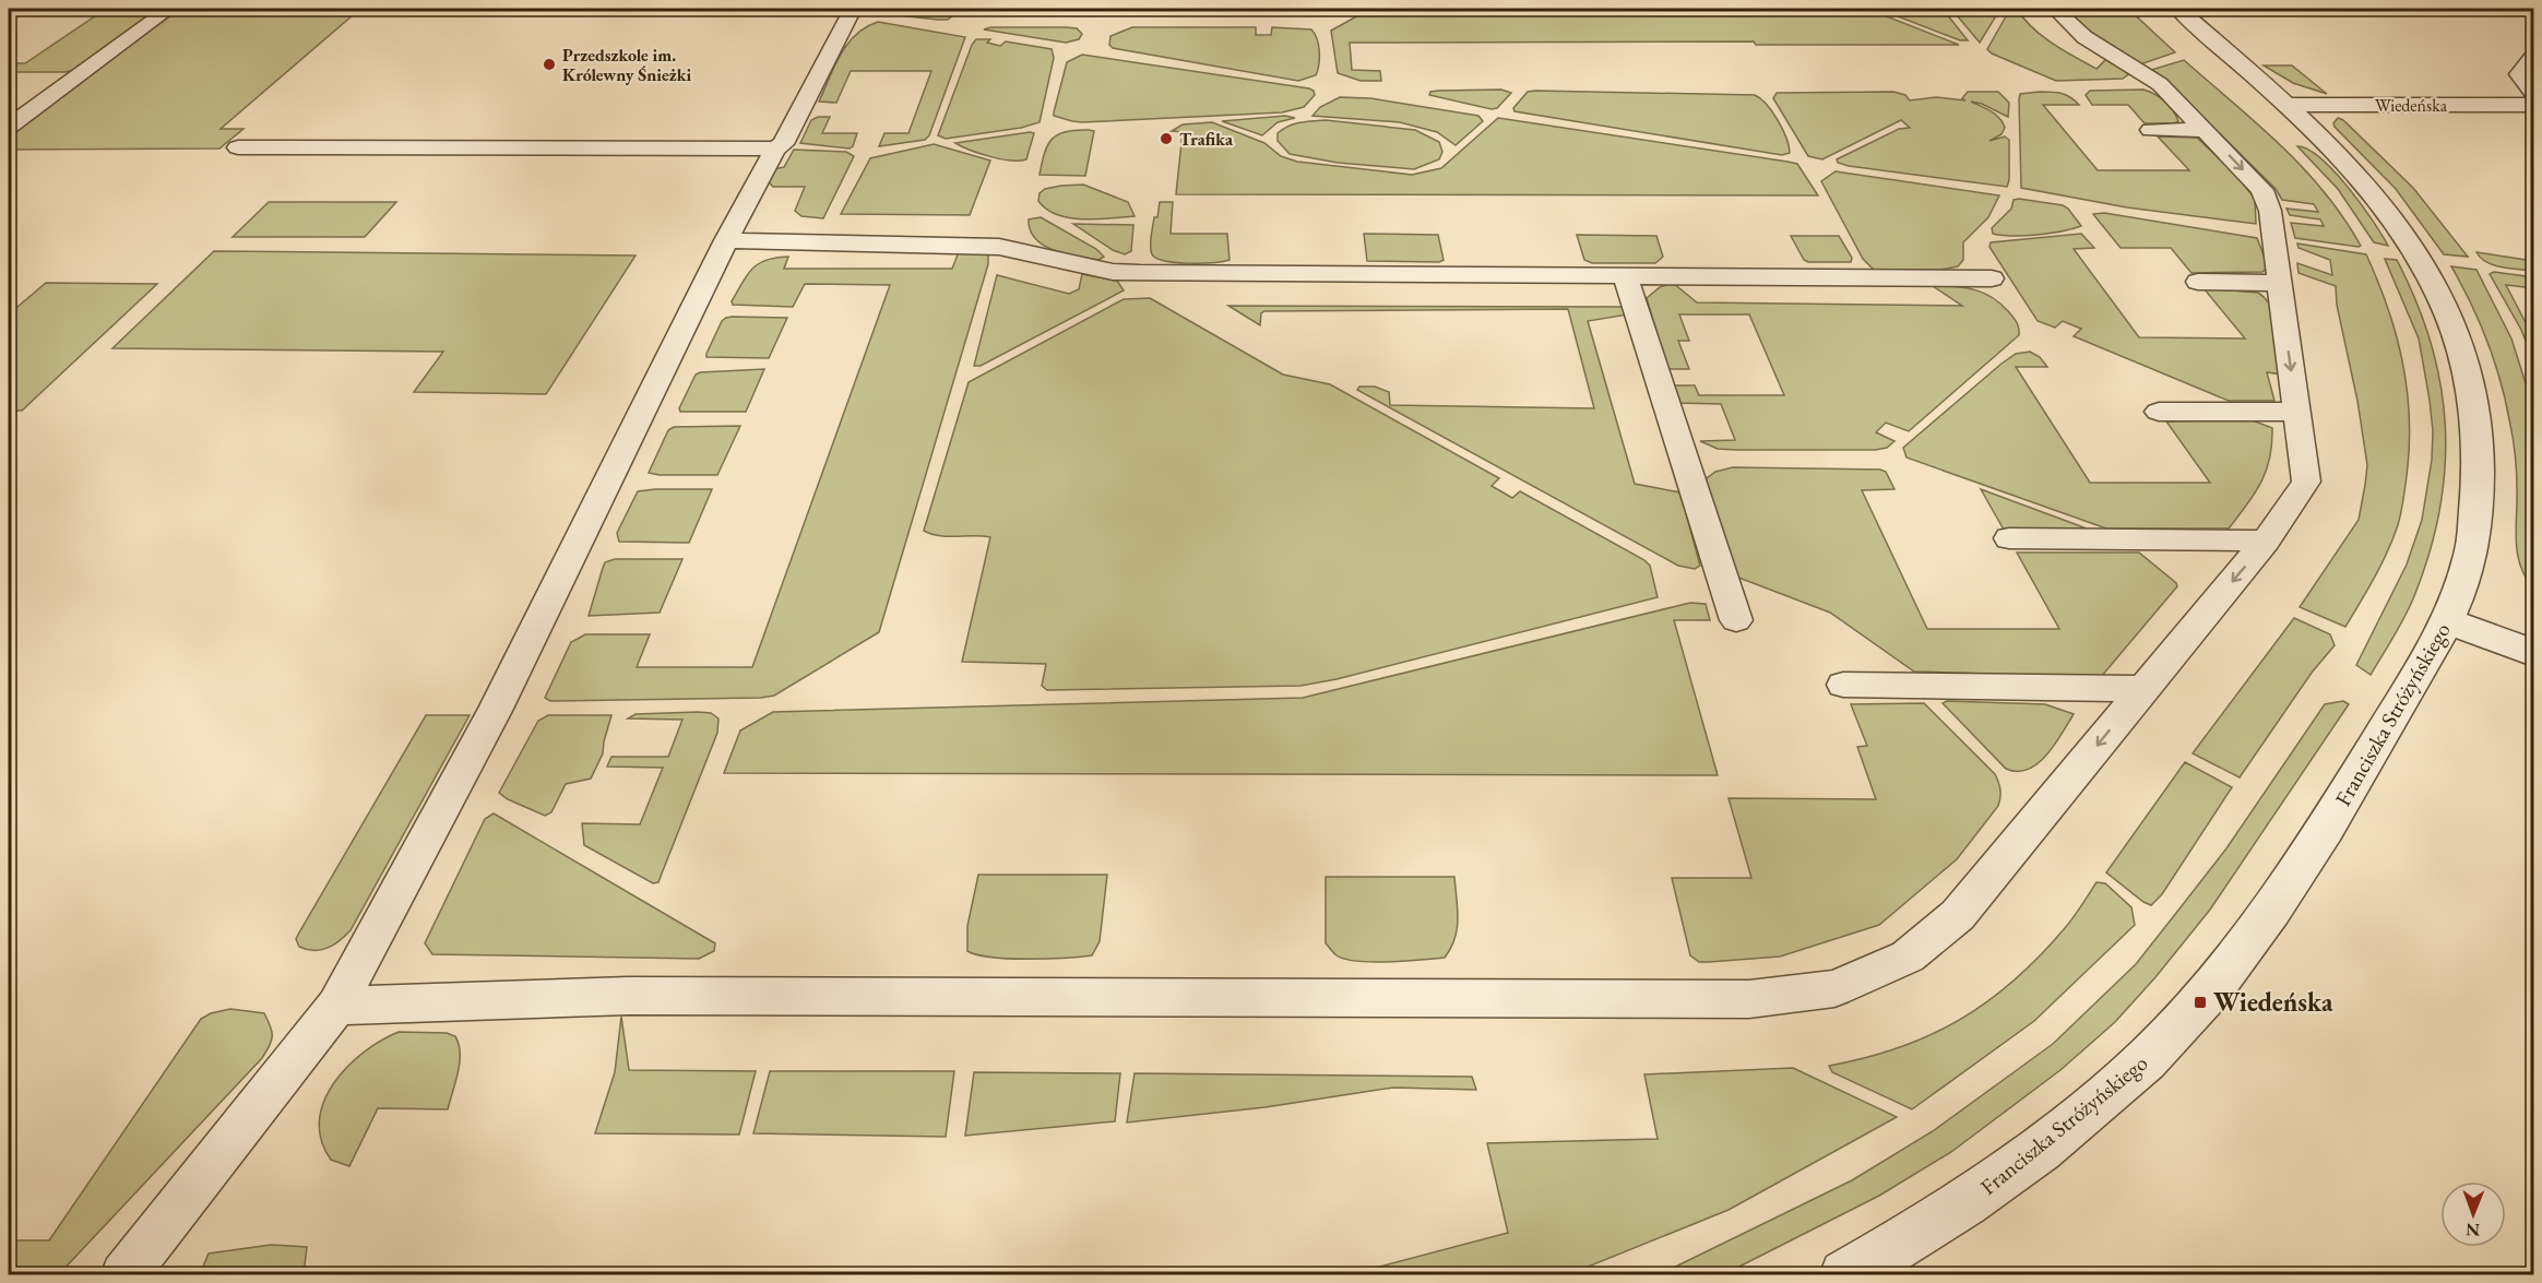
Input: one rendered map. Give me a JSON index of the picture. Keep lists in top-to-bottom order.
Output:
{
  "streets": {
    "street": ["Wiedeńska", "Franciszka Stróżyńskiego"]
  },
  "crossings": [
    ["Wiedeńska", "Franciszka Stróżyńskiego"]
  ],
  "places": {
    "other": ["Przedszkole im. Królewny Śnieżki", "Trafika"],
    "transit": ["Wiedeńska"]
  },
  "north": "bottom"
}
